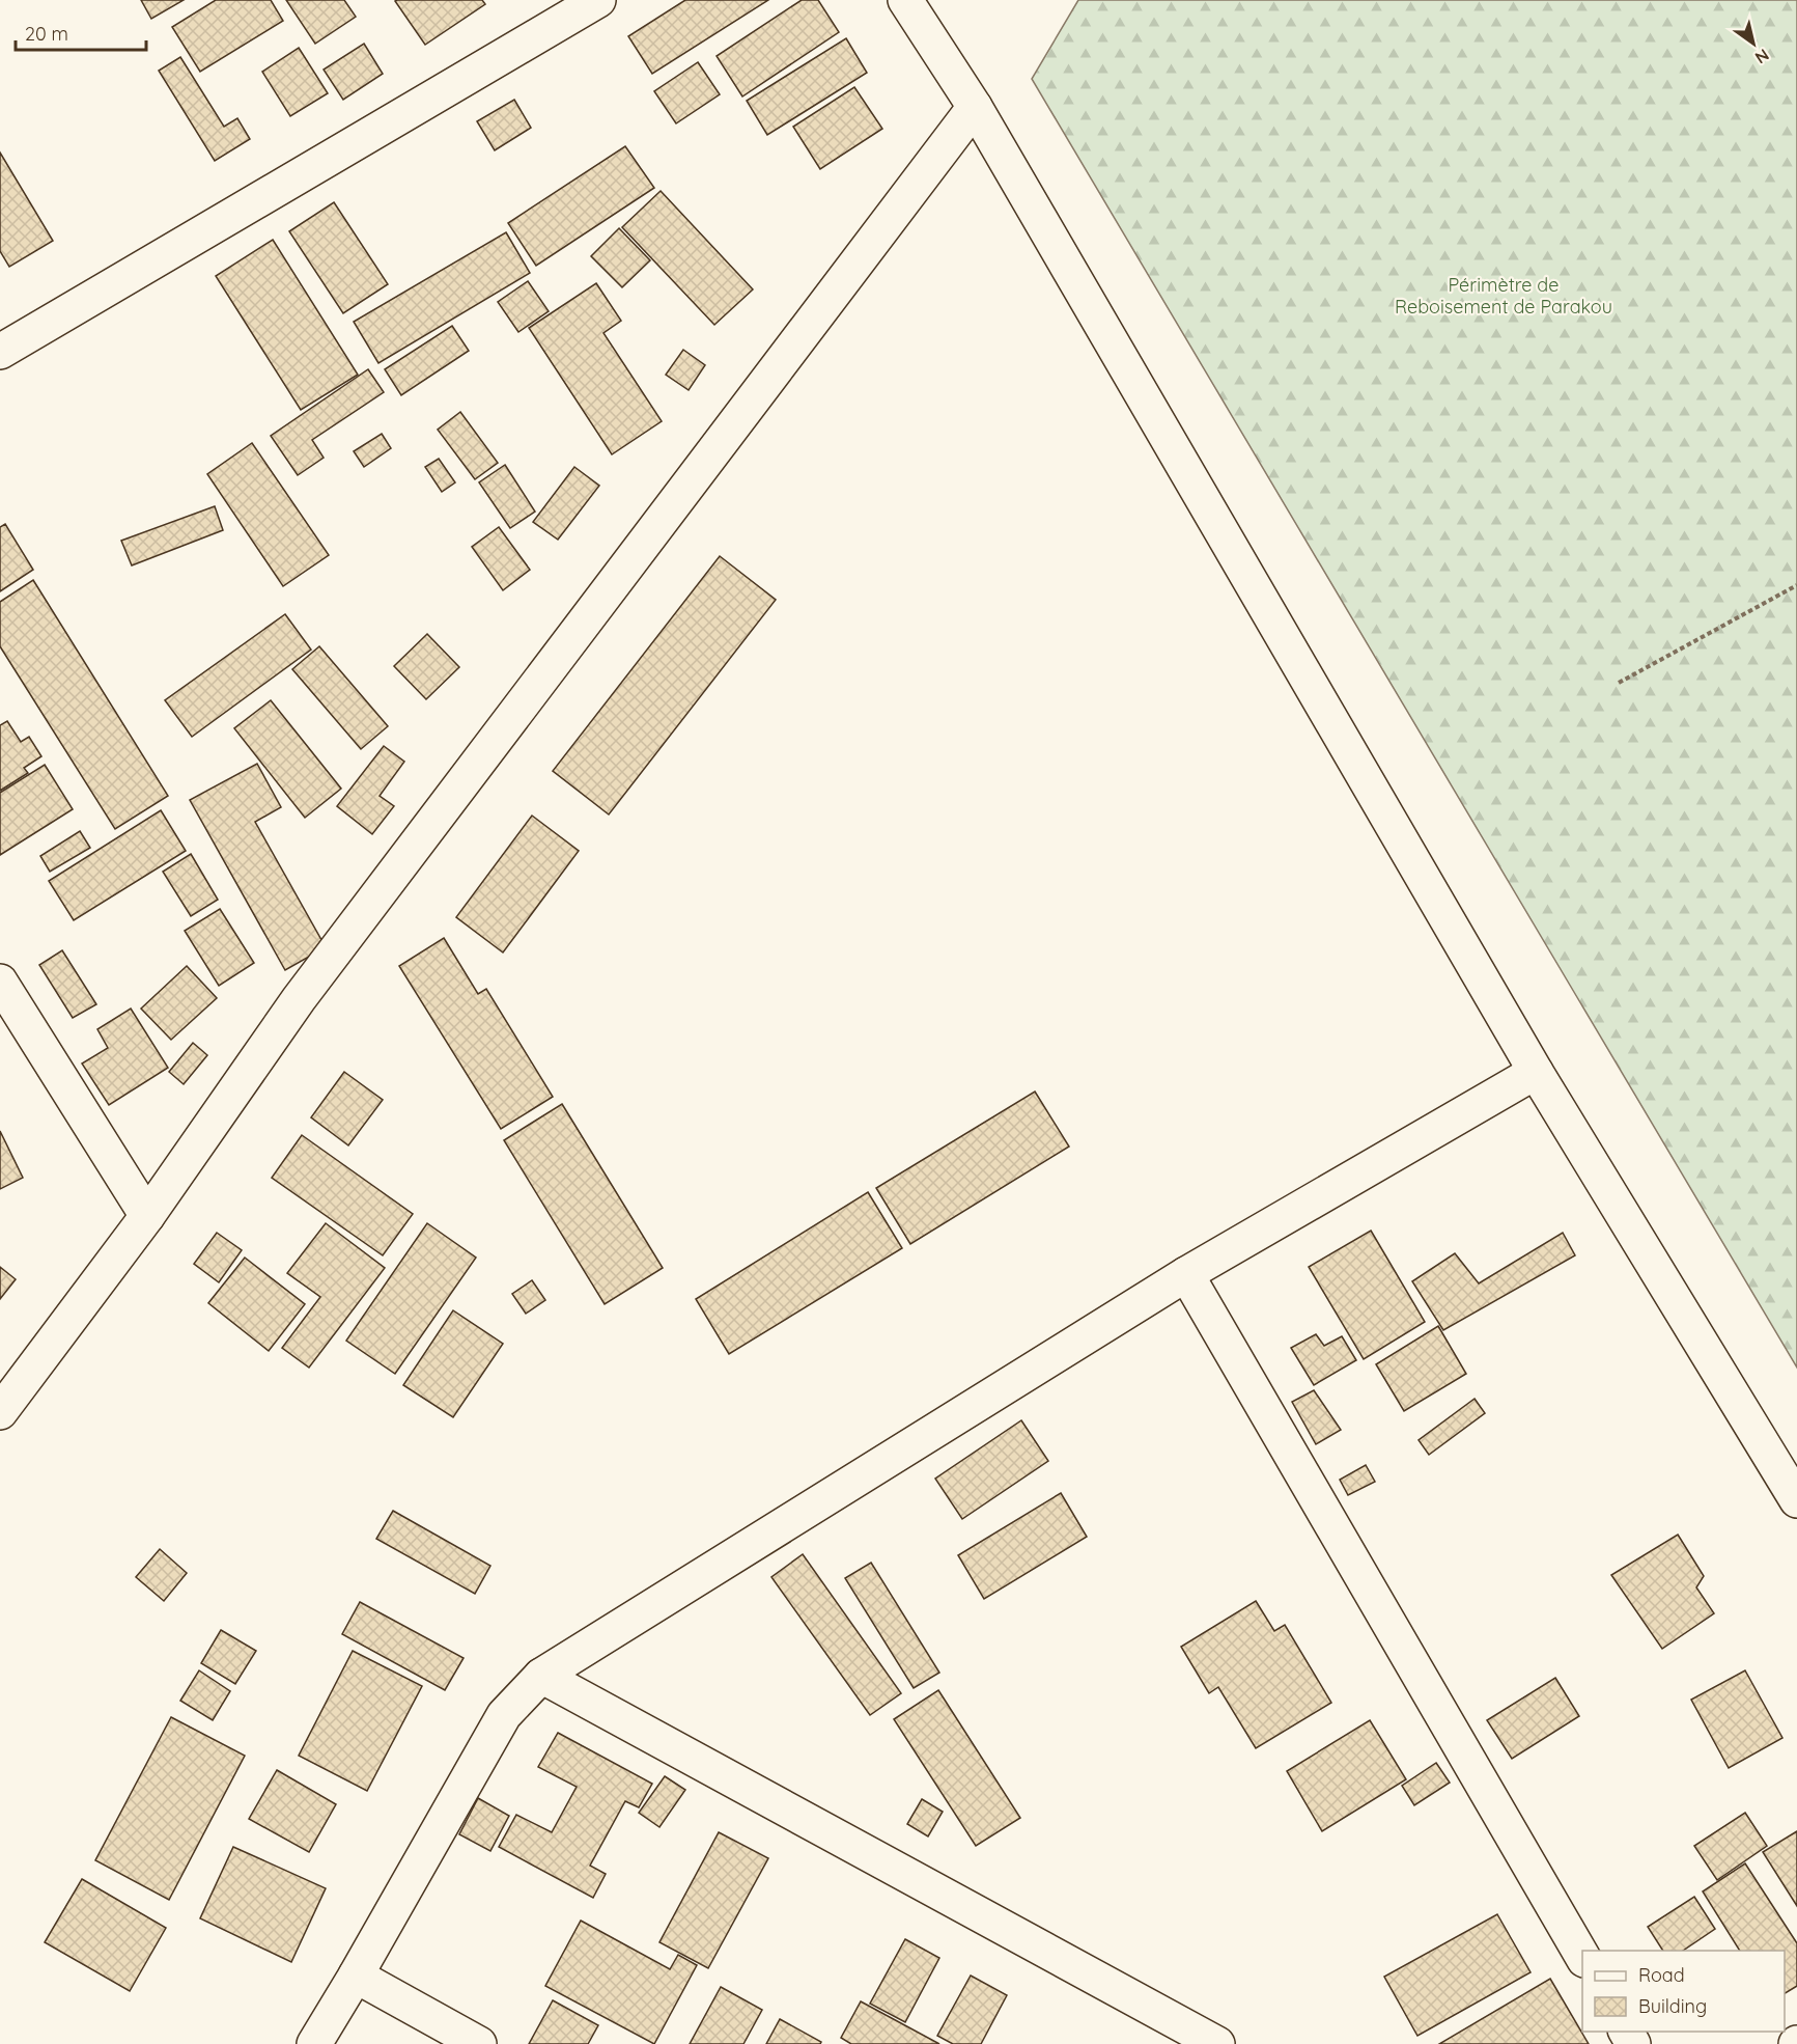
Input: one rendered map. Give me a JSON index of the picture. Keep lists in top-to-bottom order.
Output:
{
  "parks": ["Périmètre de Reboisement de Parakou"],
  "legend": ["Road", "Building"],
  "scale_bar": "20 m",
  "north": "bottom right"
}
